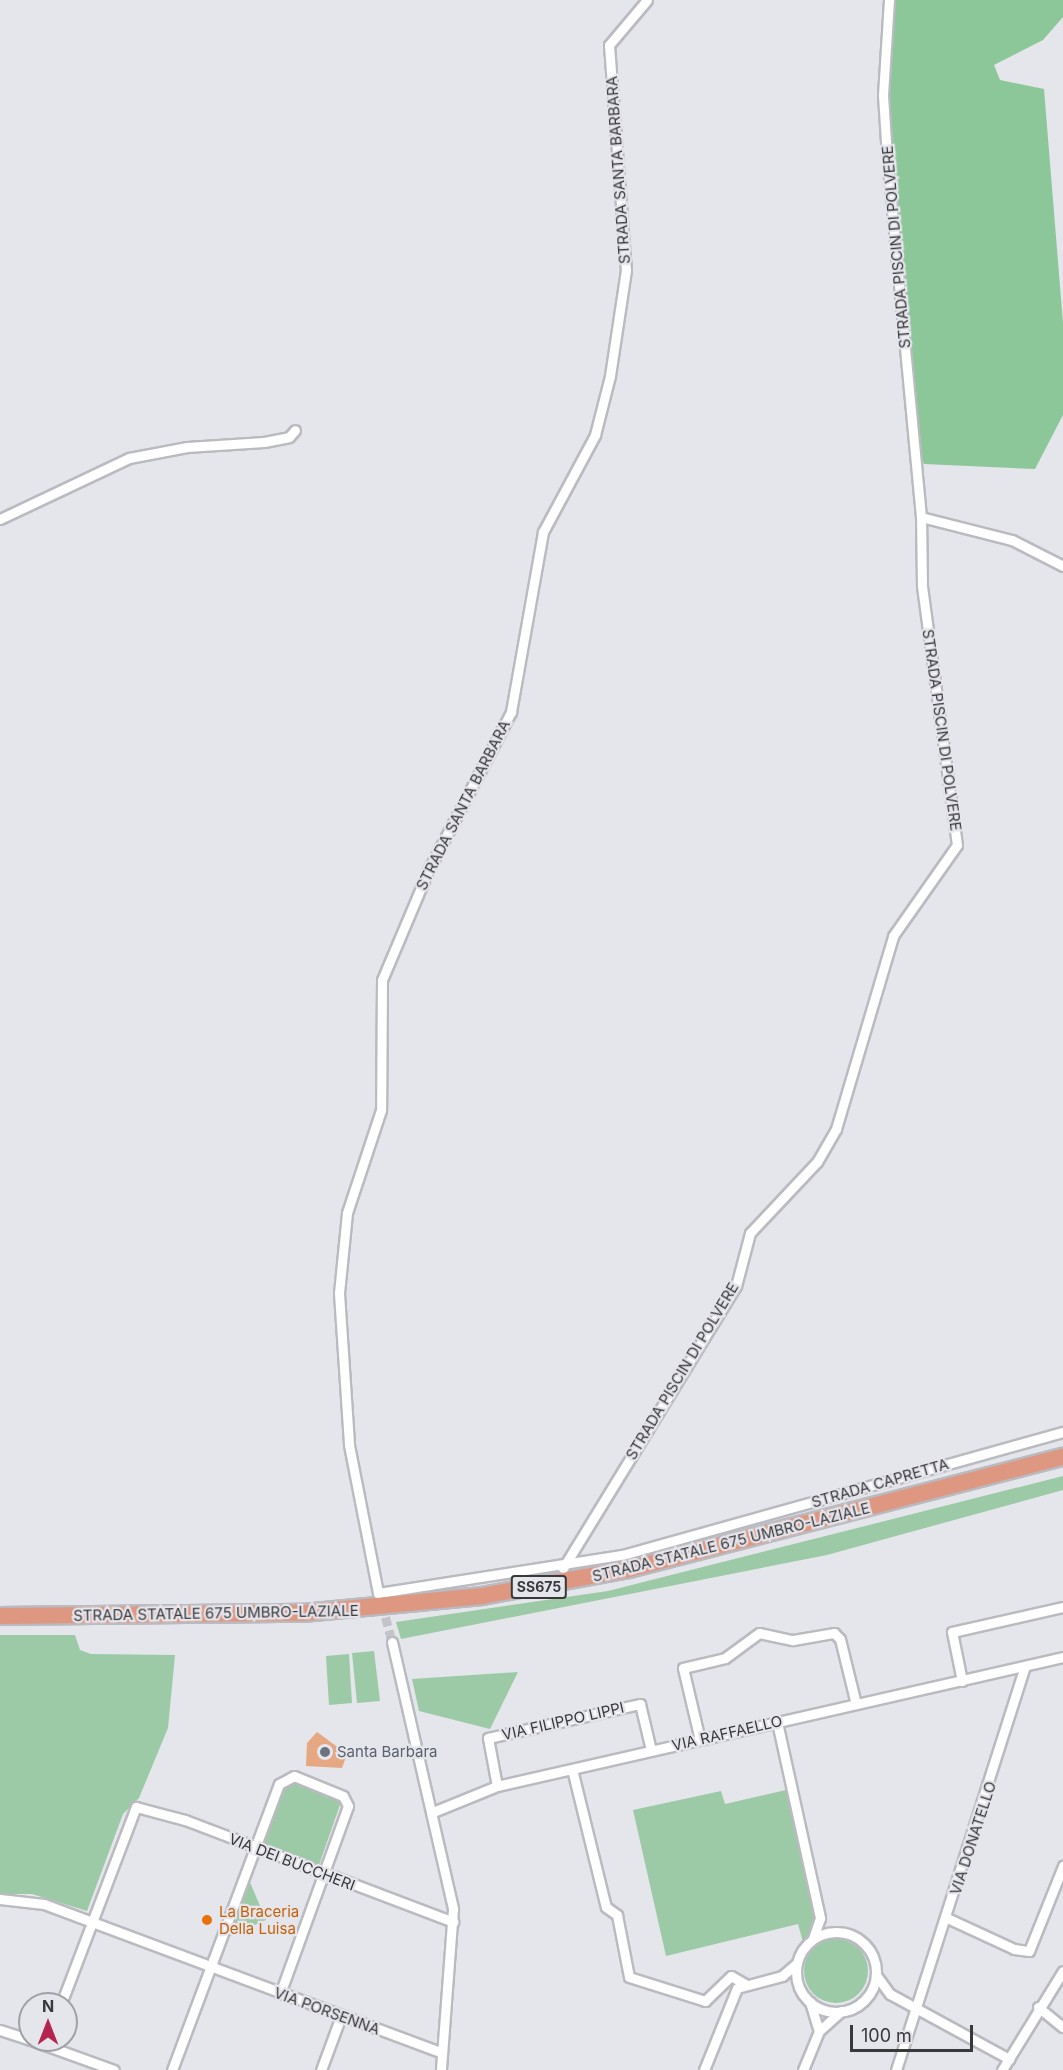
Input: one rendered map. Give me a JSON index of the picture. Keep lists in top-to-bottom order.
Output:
{
  "streets": {
    "highway": ["STRADA STATALE 675 UMBRO-LAZIALE", "SS675"],
    "street": [
      "STRADA SANTA BARBARA",
      "STRADA PISCIN DI POLVERE",
      "STRADA CAPRETTA",
      "VIA FILIPPO LIPPI",
      "VIA RAFFAELLO",
      "VIA DONATELLO",
      "VIA DEI BUCCHERI",
      "VIA PORSENNA"
    ]
  },
  "crossings": [
    ["STRADA SANTA BARBARA", "STRADA CAPRETTA"],
    ["STRADA PISCIN DI POLVERE", "STRADA CAPRETTA"],
    ["VIA FILIPPO LIPPI", "VIA RAFFAELLO"],
    ["VIA RAFFAELLO", "VIA DONATELLO"],
    ["VIA DEI BUCCHERI", "VIA PORSENNA"]
  ],
  "places": ["Santa Barbara", "La Braceria Della Luisa"],
  "scale_bar": "100 m",
  "north": "top"
}
